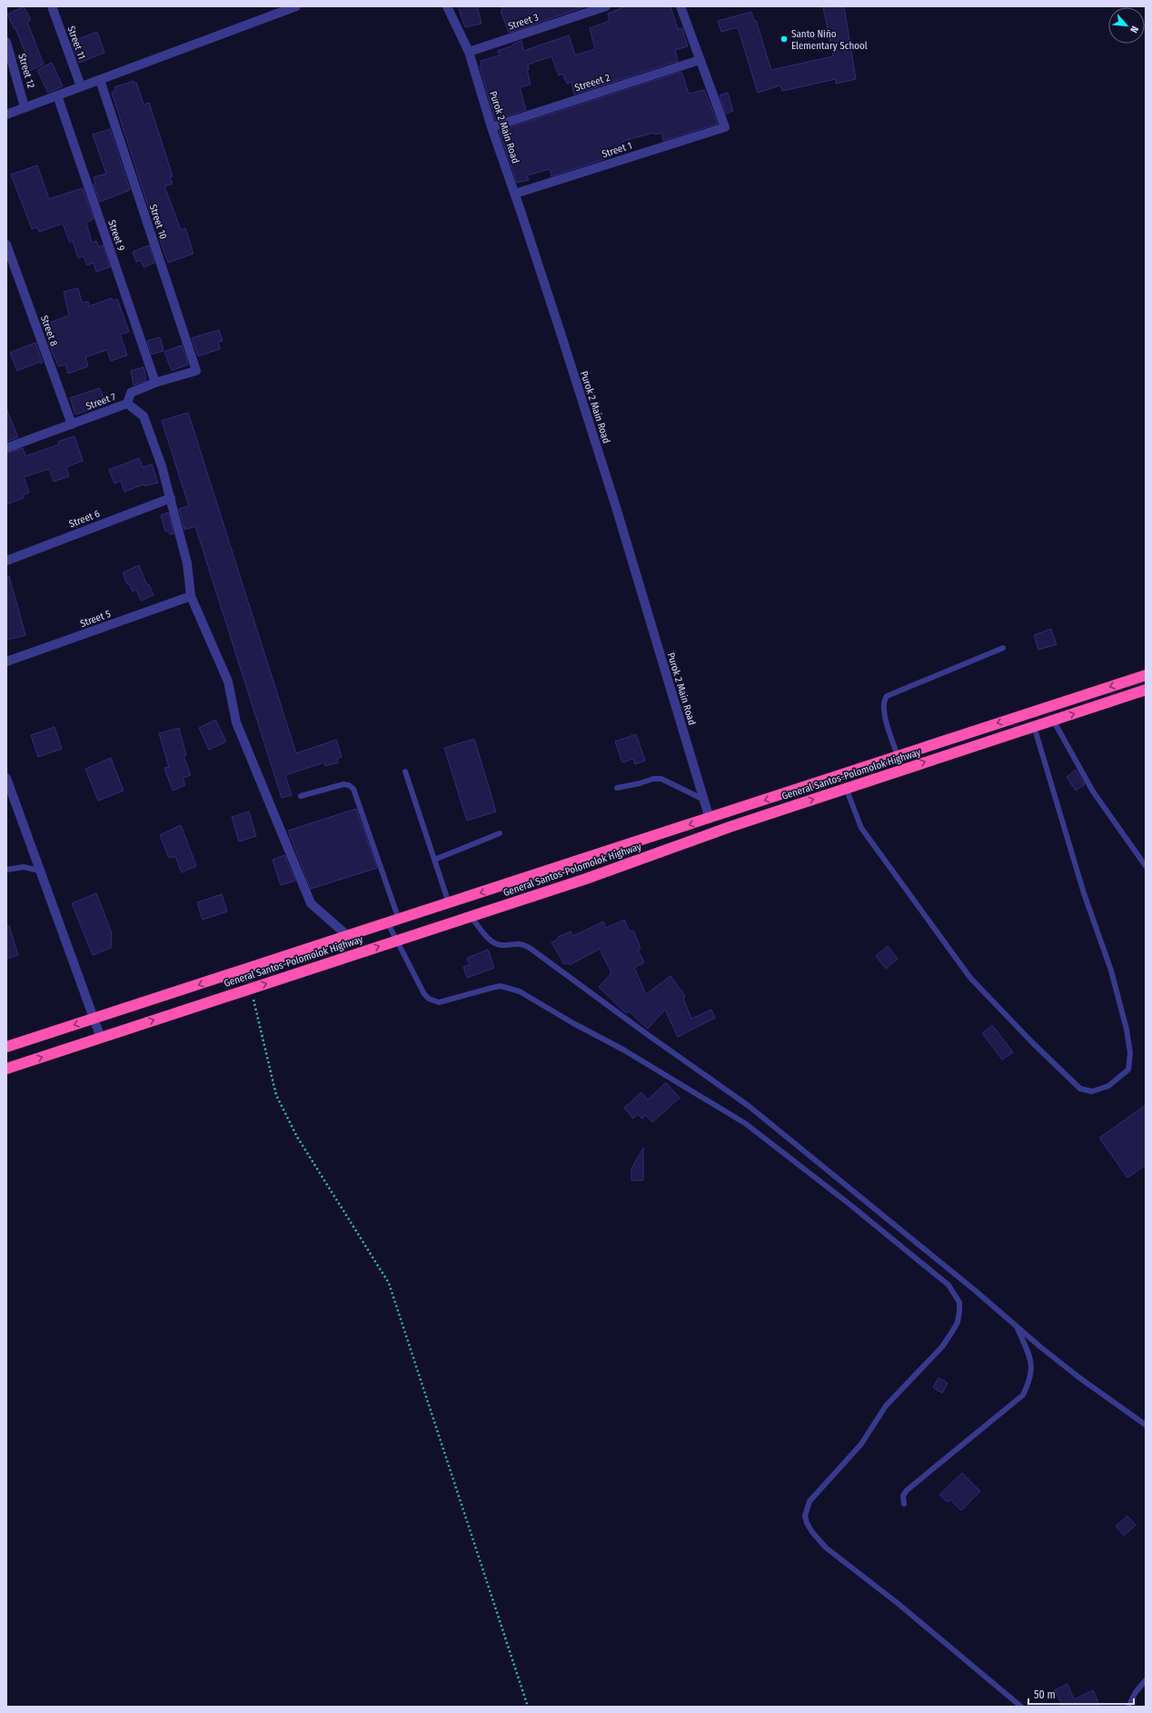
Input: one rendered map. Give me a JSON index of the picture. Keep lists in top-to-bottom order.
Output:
{
  "streets": {
    "highway": ["General Santos-Polomolok Highway"],
    "street": [
      "Street 3",
      "Street 11",
      "Street 12",
      "Streeet 2",
      "Purok 2 Main Road",
      "Street 1",
      "Street 10",
      "Street 9",
      "Street 8",
      "Street 7",
      "Street 6",
      "Street 5"
    ]
  },
  "crossings": [
    ["Street 3", "Purok 2 Main Road"],
    ["Streeet 2", "Purok 2 Main Road"],
    ["Streeet 2", "Street 1"],
    ["Purok 2 Main Road", "Street 1"],
    ["Street 10", "Street 7"],
    ["Street 9", "Street 7"],
    ["Street 8", "Street 7"]
  ],
  "places": ["Santo Niño Elementary School"],
  "scale_bar": "50 m",
  "north": "bottom right"
}
